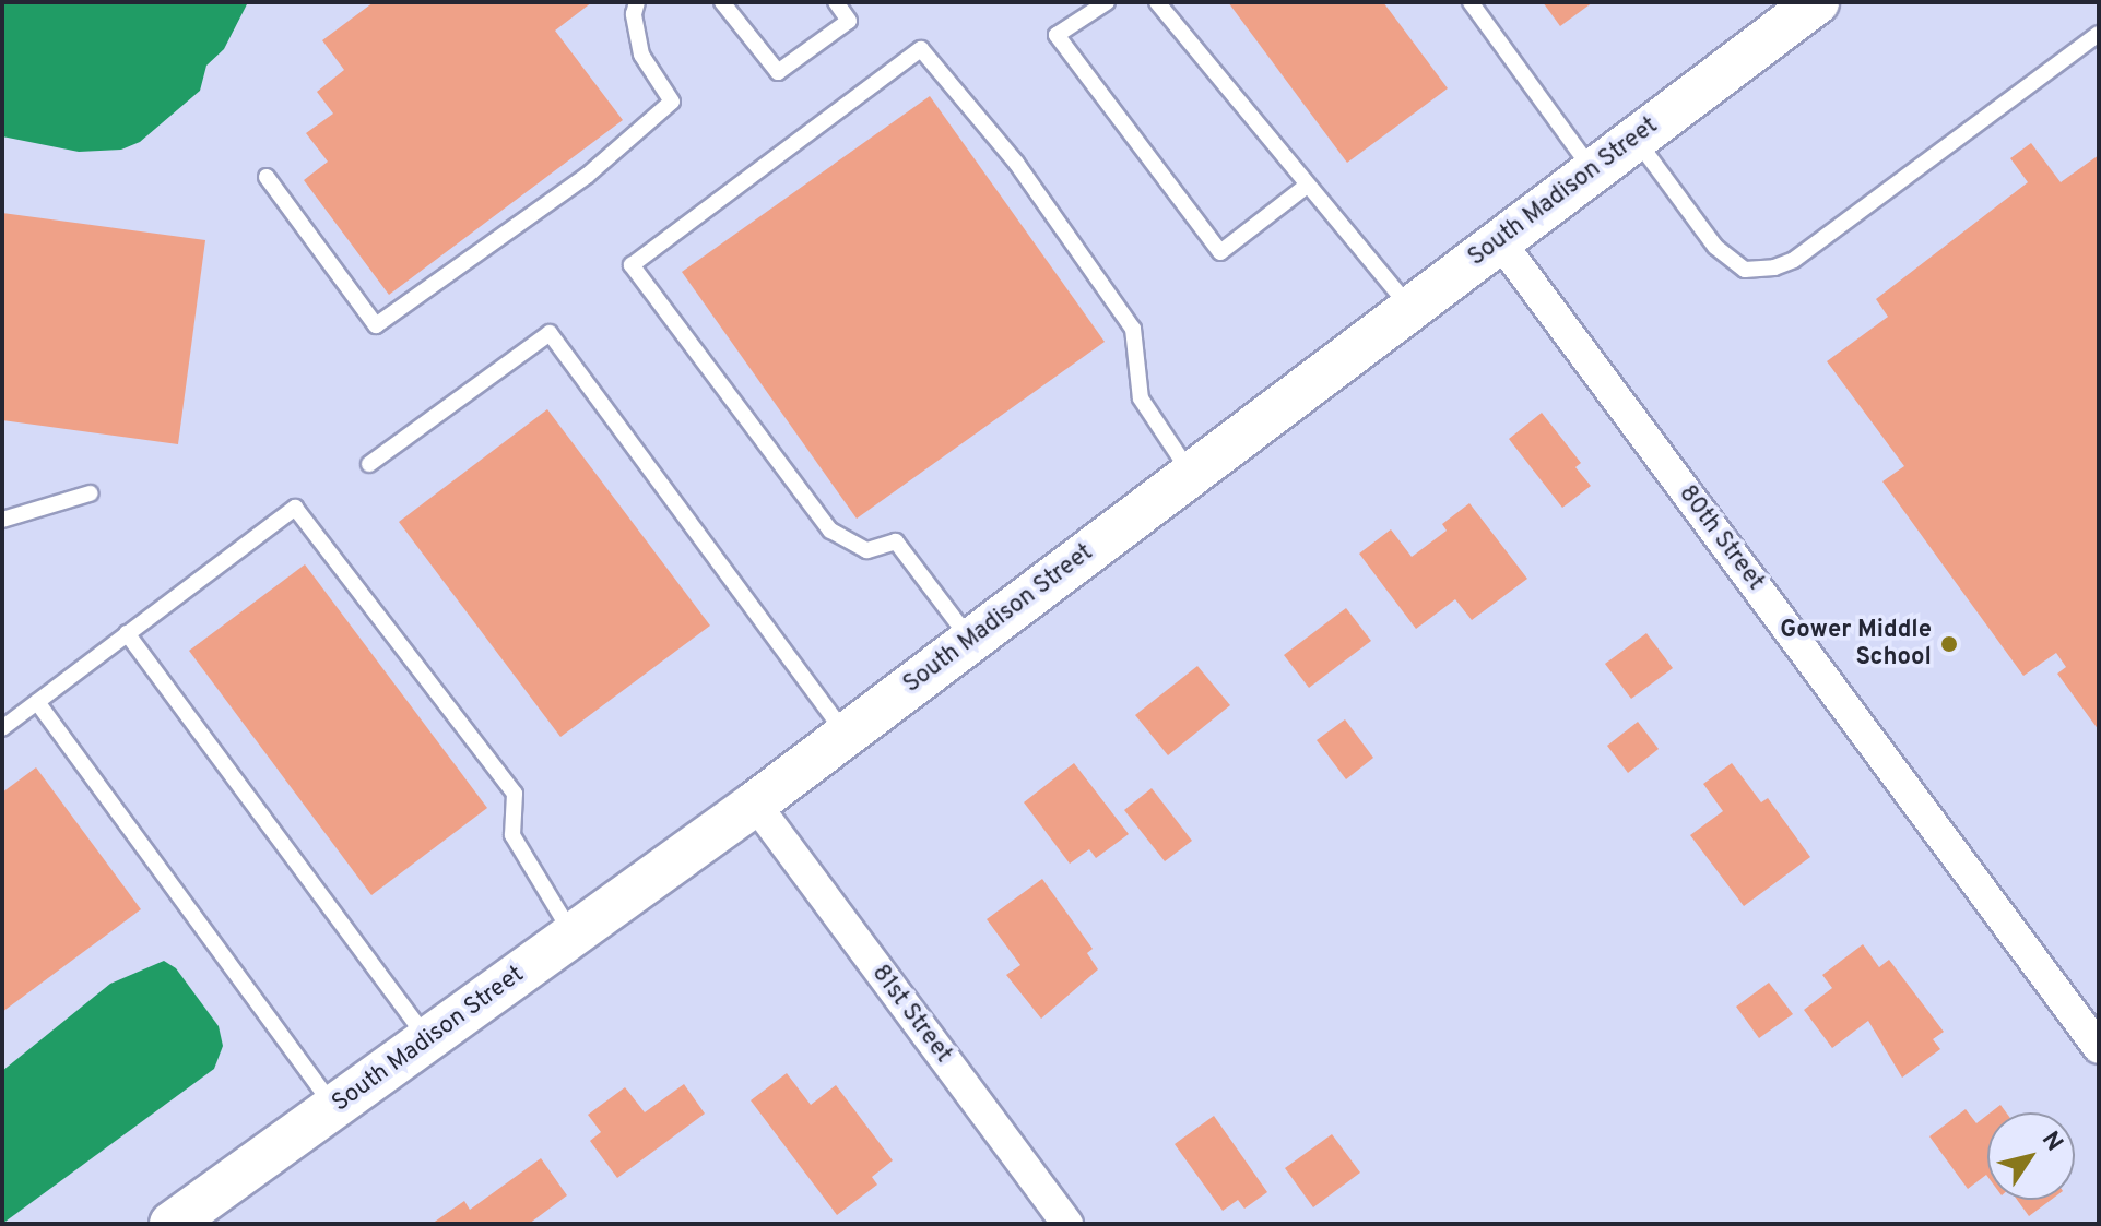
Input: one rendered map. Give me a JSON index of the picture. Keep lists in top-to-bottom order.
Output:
{
  "streets": {
    "street": ["South Madison Street", "80th Street", "81st Street"]
  },
  "crossings": [
    ["South Madison Street", "80th Street"],
    ["South Madison Street", "81st Street"]
  ],
  "places": ["Gower Middle School"],
  "north": "top right"
}
